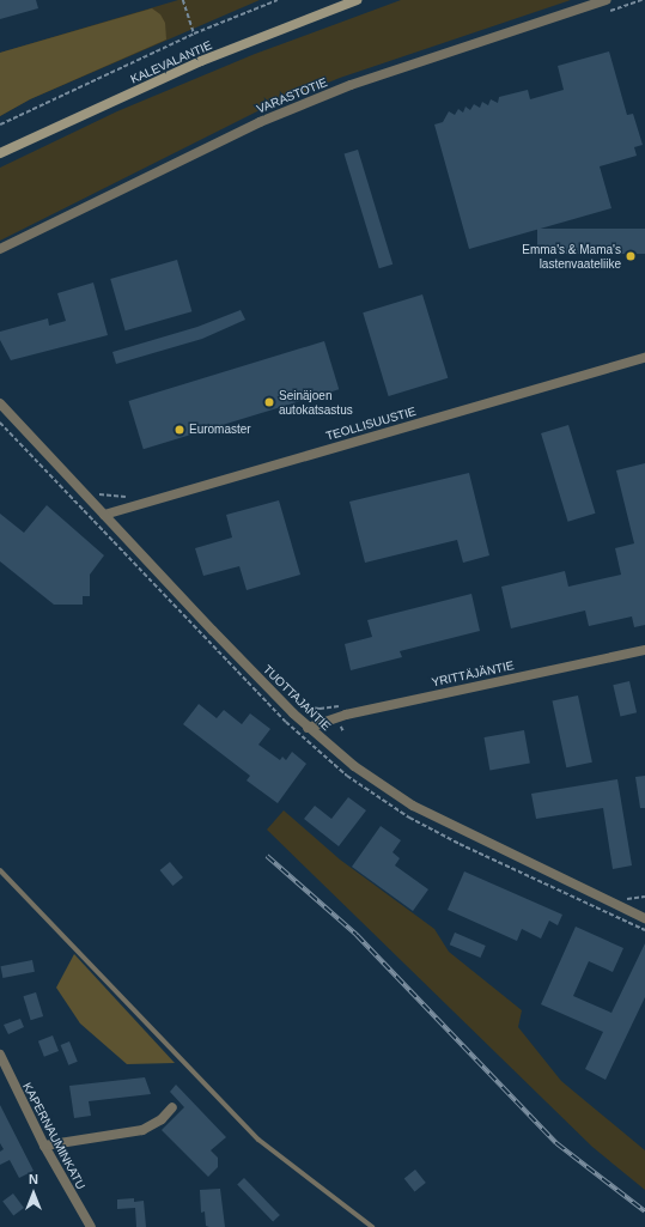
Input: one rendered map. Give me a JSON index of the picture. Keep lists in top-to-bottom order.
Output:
{
  "streets": {
    "main road": ["KALEVALANTIE"],
    "street": [
      "VARASTOTIE",
      "TEOLLISUUSTIE",
      "YRITTÄJÄNTIE",
      "TUOTTAJANTIE",
      "KAPERNAUMINKATU"
    ]
  },
  "crossings": [
    ["TEOLLISUUSTIE", "TUOTTAJANTIE"],
    ["YRITTÄJÄNTIE", "TUOTTAJANTIE"]
  ],
  "places": ["Emma's & Mama's lastenvaateliike", "Seinäjoen autokatsastus", "Euromaster"],
  "north": "top"
}
